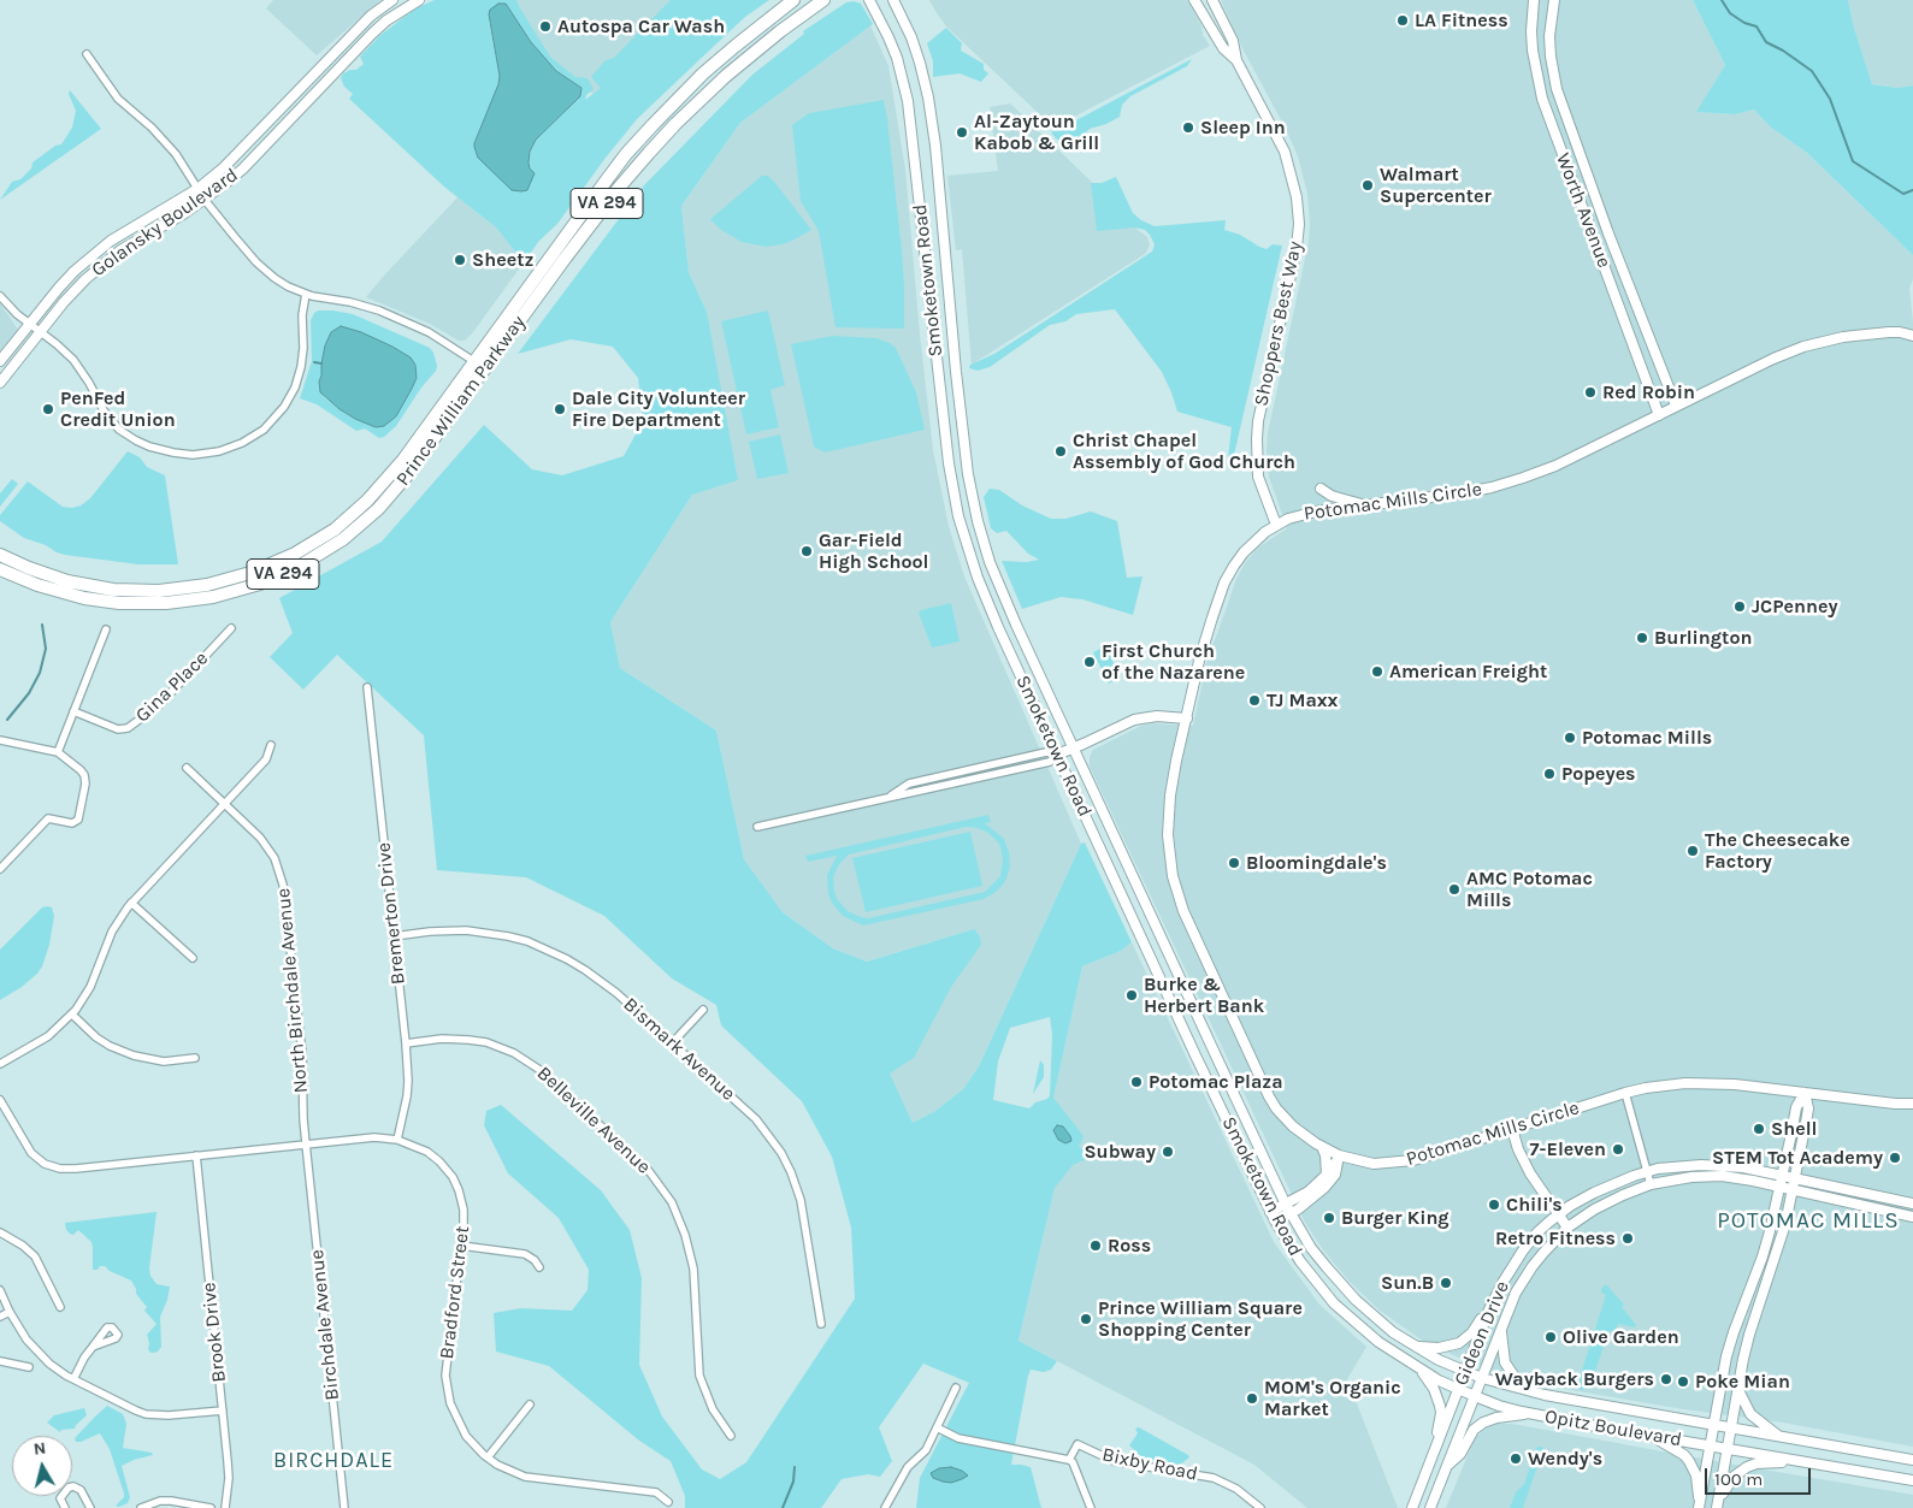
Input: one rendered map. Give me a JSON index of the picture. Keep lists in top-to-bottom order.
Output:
{
  "streets": {
    "highway": ["VA 294", "Prince William Parkway"],
    "street": [
      "Worth Avenue",
      "Golansky Boulevard",
      "Smoketown Road",
      "Shoppers Best Way",
      "Potomac Mills Circle",
      "Gina Place",
      "Bremerton Drive",
      "North Birchdale Avenue",
      "Bismark Avenue",
      "Belleville Avenue",
      "Bradford Street",
      "Birchdale Avenue",
      "Brook Drive",
      "Gideon Drive",
      "Opitz Boulevard",
      "Bixby Road"
    ]
  },
  "crossings": [
    ["Worth Avenue", "Potomac Mills Circle"],
    ["Smoketown Road", "Gideon Drive"],
    ["Smoketown Road", "Opitz Boulevard"],
    ["Shoppers Best Way", "Potomac Mills Circle"],
    ["Bremerton Drive", "Bismark Avenue"],
    ["Bremerton Drive", "Belleville Avenue"],
    ["Bremerton Drive", "Bradford Street"],
    ["North Birchdale Avenue", "Bradford Street"],
    ["North Birchdale Avenue", "Birchdale Avenue"],
    ["Bradford Street", "Birchdale Avenue"],
    ["Bradford Street", "Brook Drive"],
    ["Gideon Drive", "Opitz Boulevard"]
  ],
  "districts": ["POTOMAC MILLS", "BIRCHDALE"],
  "places": [
    "LA Fitness",
    "Autospa Car Wash",
    "Sleep Inn",
    "Al-Zaytoun Kabob & Grill",
    "Walmart Supercenter",
    "Sheetz",
    "Red Robin",
    "PenFed Credit Union",
    "Dale City Volunteer Fire Department",
    "Christ Chapel Assembly of God Church",
    "Gar-Field High School",
    "JCPenney",
    "Burlington",
    "First Church of the Nazarene",
    "American Freight",
    "TJ Maxx",
    "Potomac Mills",
    "Popeyes",
    "The Cheesecake Factory",
    "Bloomingdale's",
    "AMC Potomac Mills",
    "Burke & Herbert Bank",
    "Potomac Plaza",
    "Shell",
    "7-Eleven",
    "Subway",
    "STEM Tot Academy",
    "Chili's",
    "Burger King",
    "Retro Fitness",
    "Ross",
    "Sun.B",
    "Prince William Square Shopping Center",
    "Olive Garden",
    "Wayback Burgers",
    "Poke Mian",
    "MOM's Organic Market",
    "Wendy's"
  ],
  "scale_bar": "100 m",
  "north": "top"
}
